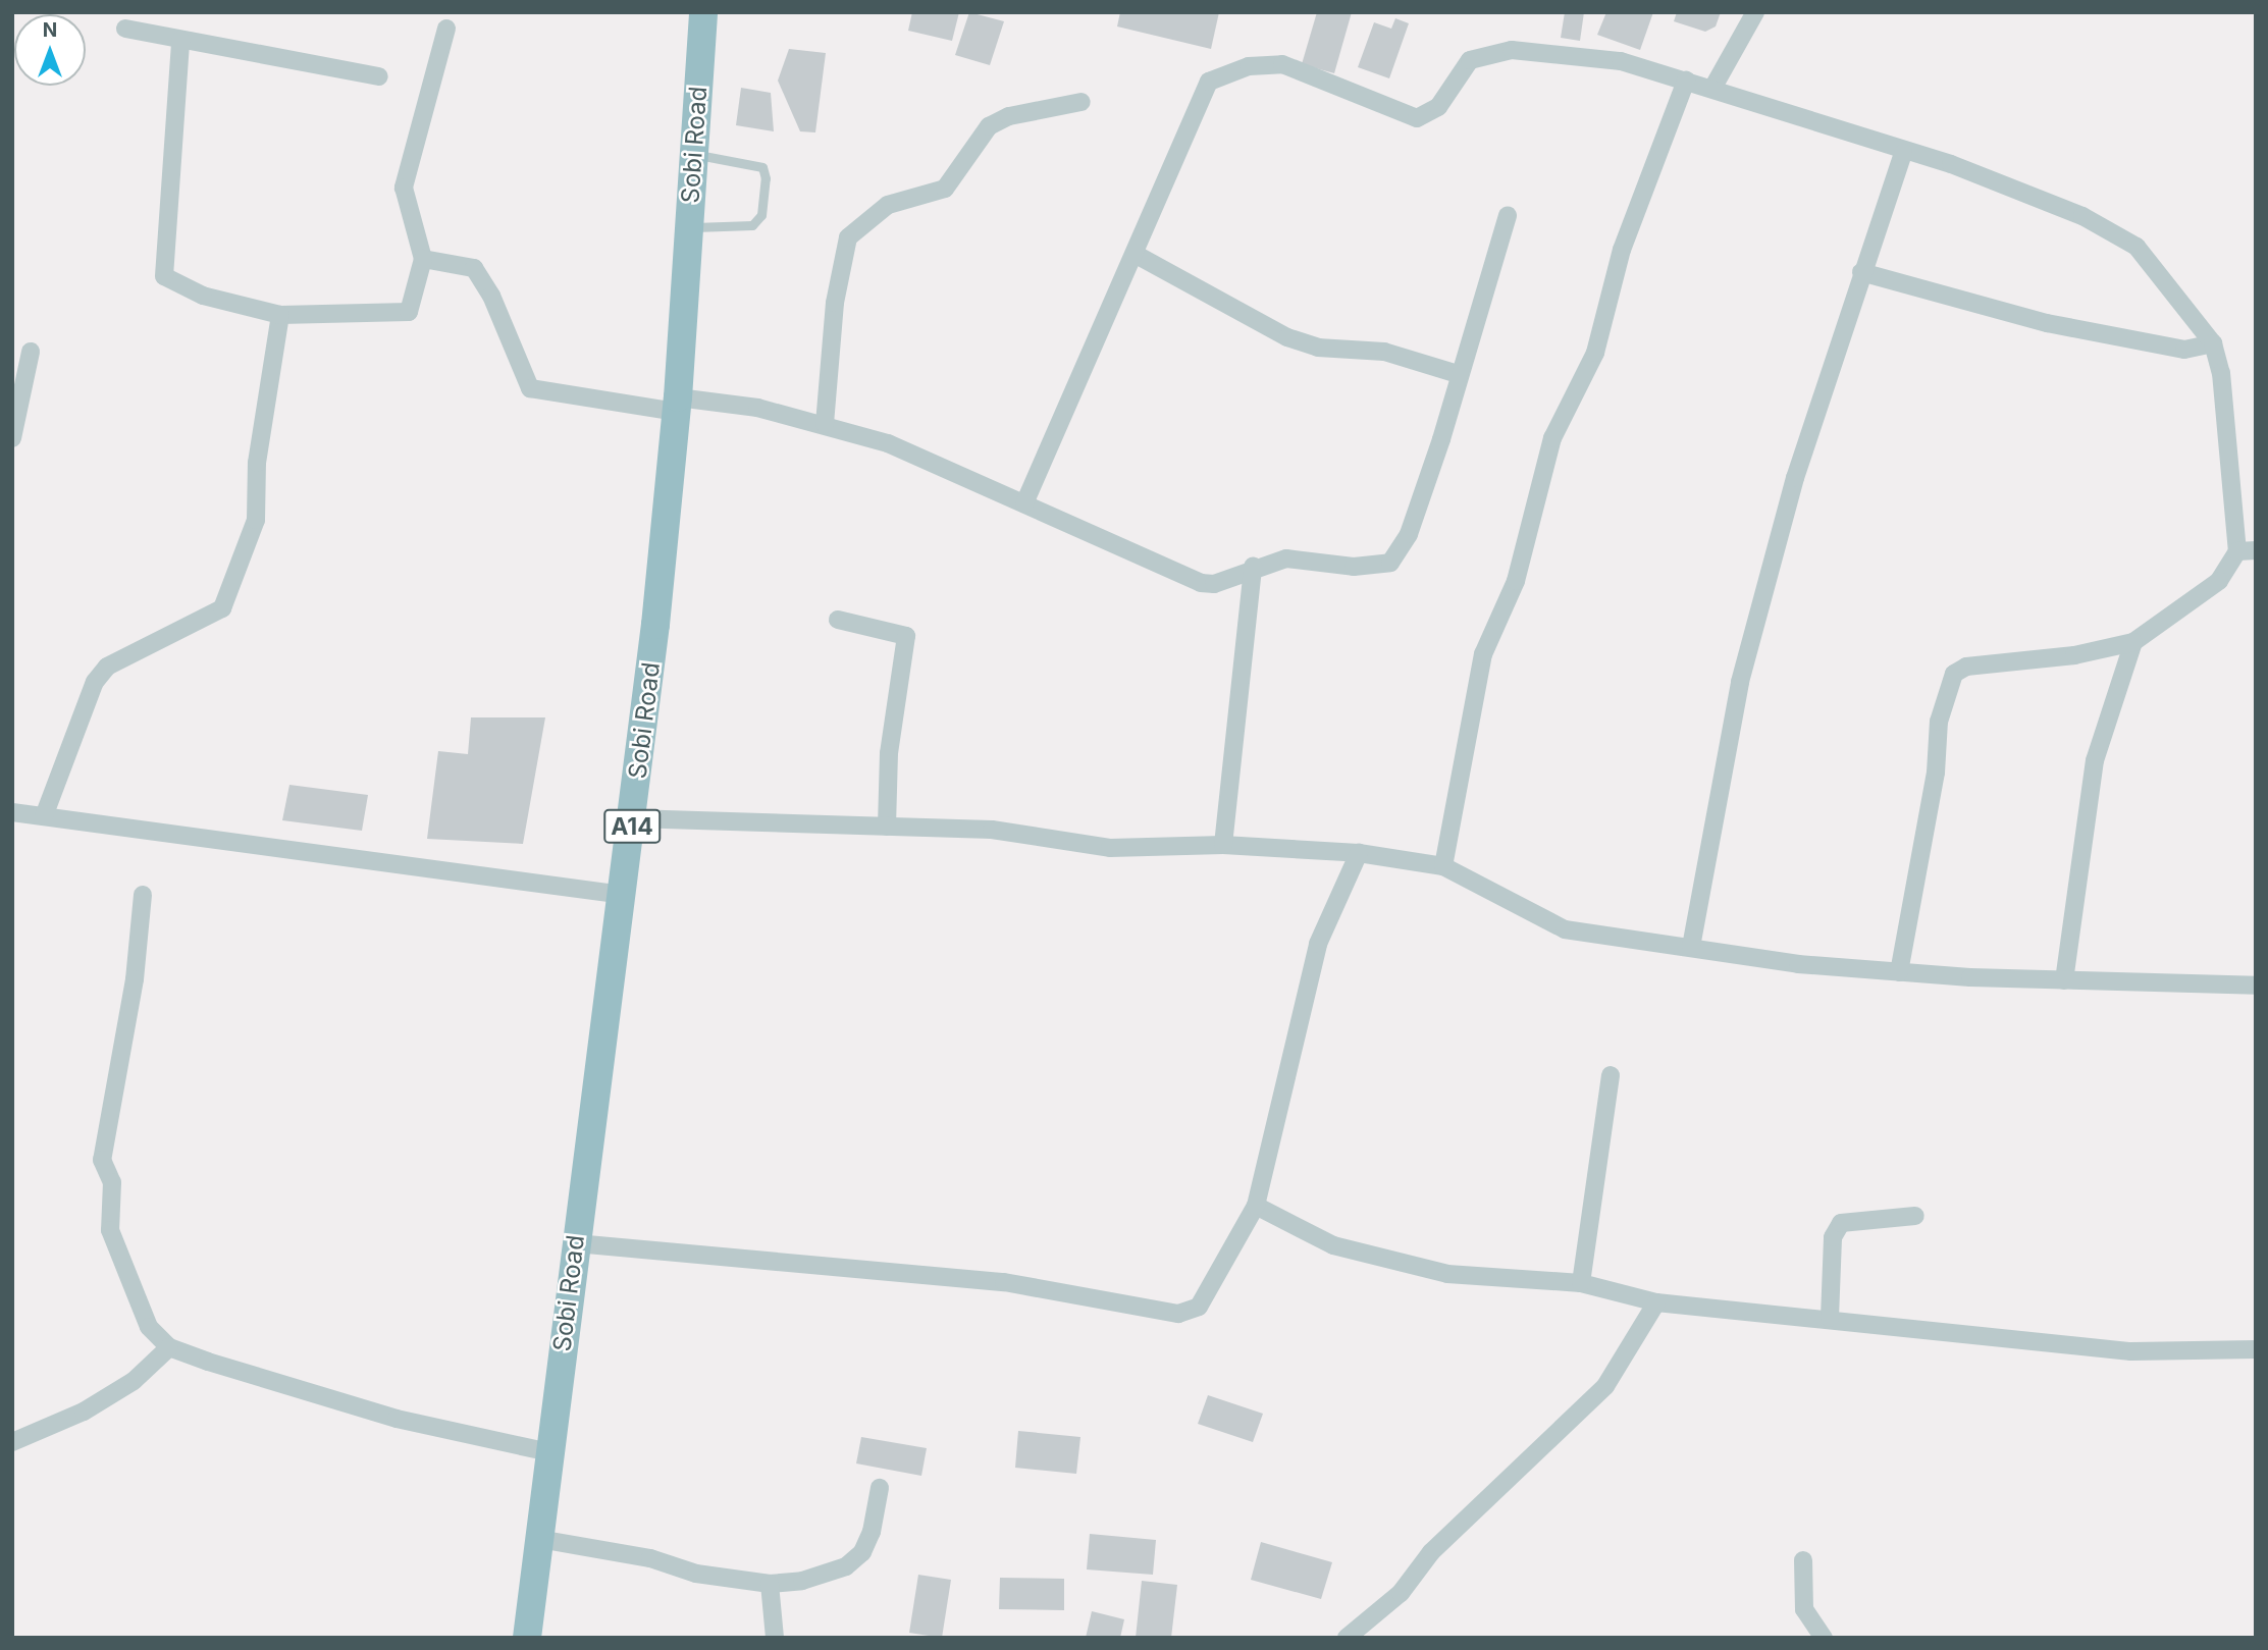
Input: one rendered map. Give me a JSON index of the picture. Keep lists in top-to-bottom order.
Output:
{
  "streets": {
    "highway": ["Sobi Road", "A14"]
  },
  "north": "top"
}
